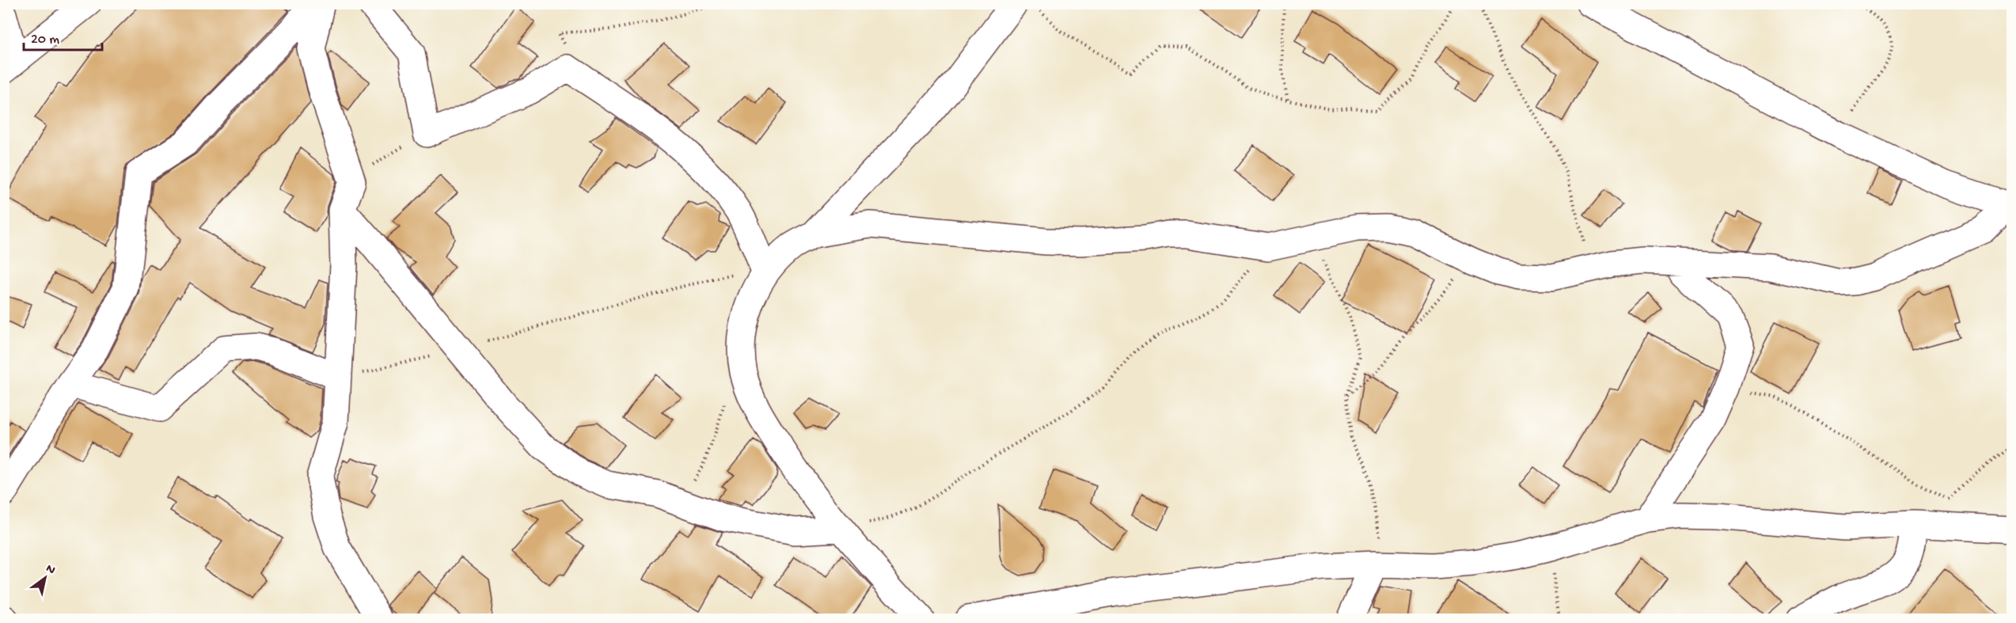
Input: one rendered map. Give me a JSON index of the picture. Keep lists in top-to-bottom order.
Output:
{
  "scale_bar": "20 m",
  "north": "top right"
}
